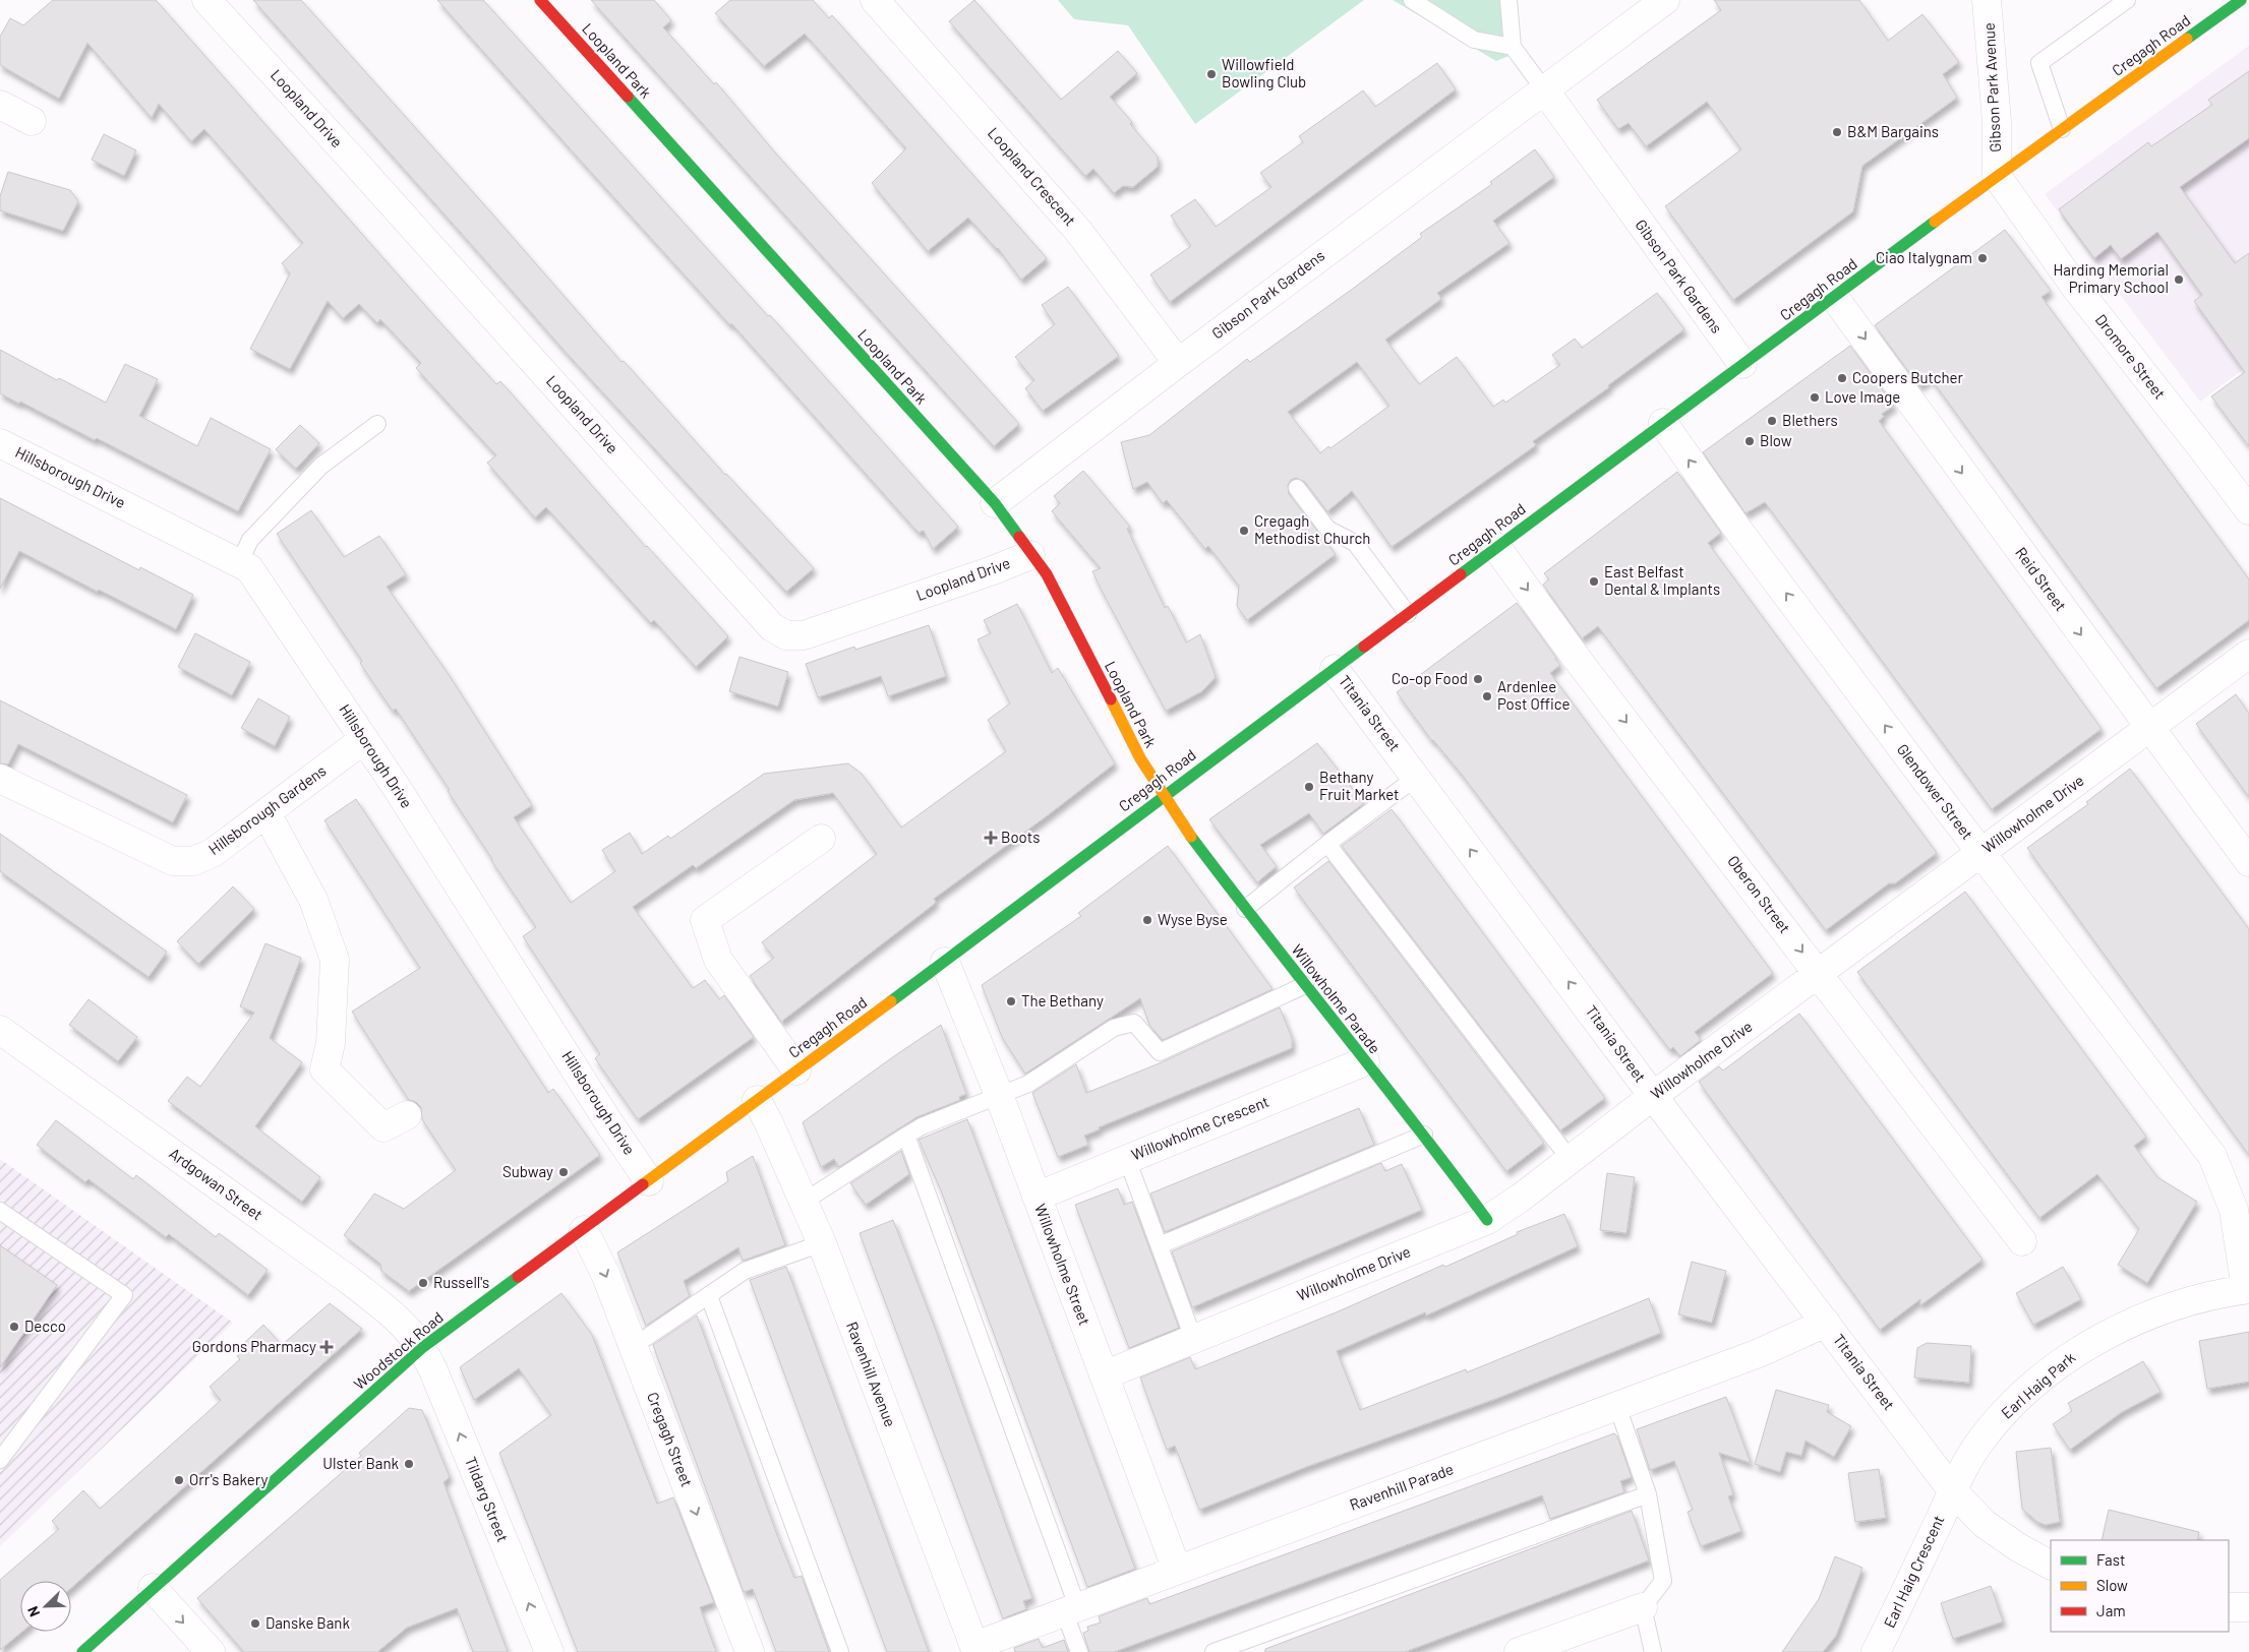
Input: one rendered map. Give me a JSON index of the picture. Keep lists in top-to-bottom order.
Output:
{
  "streets": {
    "street": [
      "Cregagh Road",
      "Loopland Park",
      "Gibson Park Avenue",
      "Loopland Drive",
      "Loopland Crescent",
      "Gibson Park Gardens",
      "Dromore Street",
      "Hillsborough Drive",
      "Reid Street",
      "Titania Street",
      "Glendower Street",
      "Hillsborough Gardens",
      "Willowholme Drive",
      "Oberon Street",
      "Willowholme Parade",
      "Willowholme Crescent",
      "Ardgowan Street",
      "Willowholme Street",
      "Woodstock Road",
      "Ravenhill Avenue",
      "Earl Haig Park",
      "Cregagh Street",
      "Ravenhill Parade",
      "Tildarg Street",
      "Earl Haig Crescent"
    ]
  },
  "crossings": [
    ["Cregagh Road", "Loopland Park"],
    ["Cregagh Road", "Gibson Park Avenue"],
    ["Cregagh Road", "Gibson Park Gardens"],
    ["Cregagh Road", "Dromore Street"],
    ["Cregagh Road", "Reid Street"],
    ["Cregagh Road", "Titania Street"],
    ["Cregagh Road", "Glendower Street"],
    ["Cregagh Road", "Oberon Street"],
    ["Cregagh Road", "Willowholme Parade"],
    ["Cregagh Road", "Willowholme Street"],
    ["Cregagh Road", "Woodstock Road"],
    ["Cregagh Road", "Ravenhill Avenue"],
    ["Loopland Park", "Loopland Drive"],
    ["Loopland Park", "Gibson Park Gardens"],
    ["Loopland Park", "Willowholme Parade"],
    ["Gibson Park Avenue", "Dromore Street"],
    ["Loopland Crescent", "Gibson Park Gardens"],
    ["Hillsborough Drive", "Hillsborough Gardens"],
    ["Hillsborough Drive", "Woodstock Road"],
    ["Reid Street", "Willowholme Drive"],
    ["Titania Street", "Willowholme Drive"],
    ["Titania Street", "Earl Haig Park"],
    ["Titania Street", "Ravenhill Parade"],
    ["Titania Street", "Earl Haig Crescent"],
    ["Glendower Street", "Willowholme Drive"],
    ["Glendower Street", "Earl Haig Park"],
    ["Willowholme Drive", "Oberon Street"],
    ["Willowholme Drive", "Willowholme Parade"],
    ["Willowholme Drive", "Willowholme Street"],
    ["Willowholme Parade", "Willowholme Crescent"],
    ["Willowholme Crescent", "Willowholme Street"],
    ["Ardgowan Street", "Woodstock Road"],
    ["Ardgowan Street", "Tildarg Street"],
    ["Willowholme Street", "Ravenhill Parade"],
    ["Woodstock Road", "Ravenhill Avenue"],
    ["Woodstock Road", "Cregagh Street"],
    ["Woodstock Road", "Tildarg Street"],
    ["Ravenhill Avenue", "Ravenhill Parade"],
    ["Earl Haig Park", "Earl Haig Crescent"]
  ],
  "one_way": [
    "Reid Street",
    "Titania Street",
    "Glendower Street",
    "Oberon Street",
    "Cregagh Street",
    "Tildarg Street"
  ],
  "places": {
    "other": [
      "Willowfield Bowling Club",
      "B&M Bargains",
      "Ciao Italygnam",
      "Harding Memorial Primary School",
      "Coopers Butcher",
      "Love Image",
      "Blethers",
      "Blow",
      "Cregagh Methodist Church",
      "East Belfast Dental & Implants",
      "Co-op Food",
      "Ardenlee Post Office",
      "Bethany Fruit Market",
      "Wyse Byse",
      "The Bethany",
      "Subway",
      "Russell's",
      "Decco",
      "Ulster Bank",
      "Orr's Bakery",
      "Danske Bank"
    ],
    "health": ["Boots", "Gordons Pharmacy"]
  },
  "legend": ["Fast", "Slow", "Jam"],
  "north": "bottom left"
}
